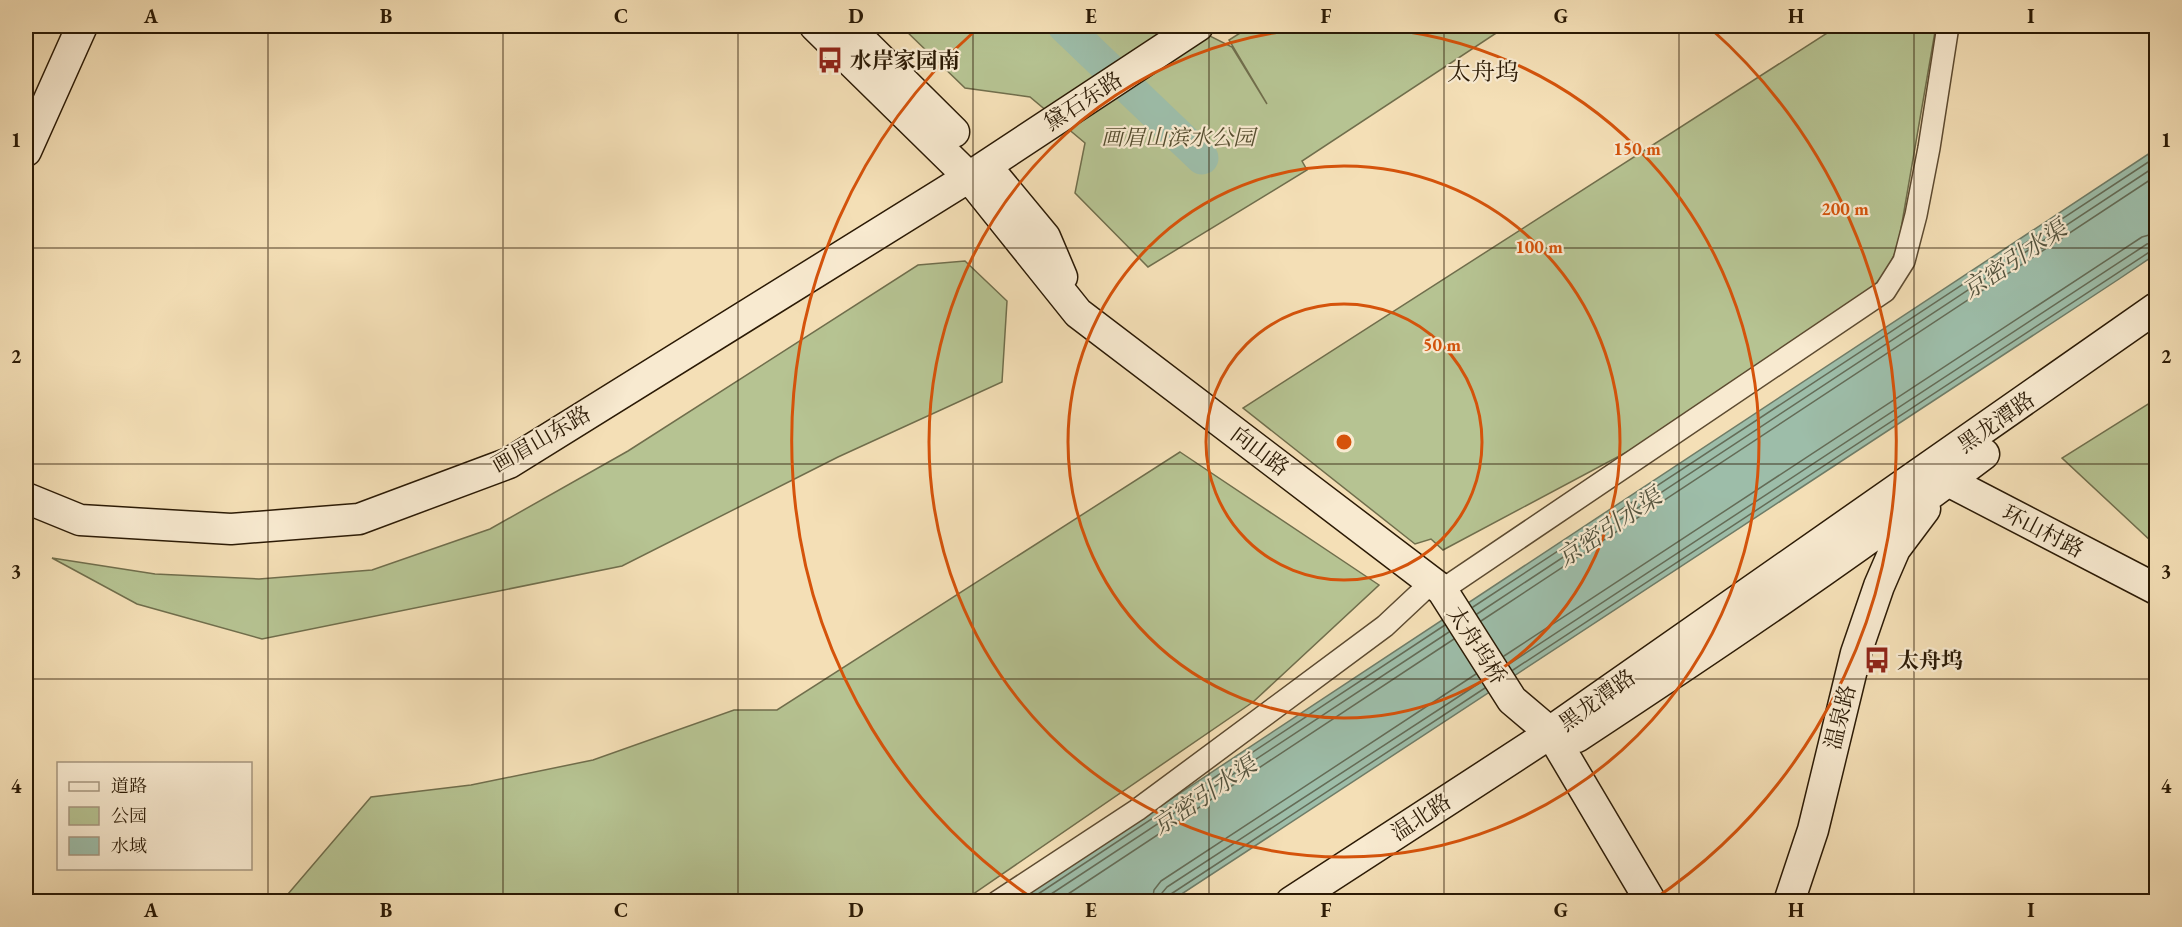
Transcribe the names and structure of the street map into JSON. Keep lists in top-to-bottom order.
{
  "streets": {
    "main road": [
      "黛石东路",
      "黑龙潭路",
      "画眉山东路",
      "向山路",
      "环山村路",
      "太舟坞桥",
      "温泉路",
      "温北路"
    ]
  },
  "crossings": [
    ["黛石东路", "画眉山东路"],
    ["黛石东路", "向山路"],
    ["黑龙潭路", "环山村路"],
    ["黑龙潭路", "太舟坞桥"],
    ["黑龙潭路", "温泉路"],
    ["黑龙潭路", "温北路"],
    ["画眉山东路", "向山路"],
    ["向山路", "太舟坞桥"],
    ["环山村路", "温泉路"],
    ["太舟坞桥", "温北路"]
  ],
  "districts": ["太舟坞"],
  "water": ["京密引水渠"],
  "parks": ["画眉山滨水公园"],
  "places": {
    "bus stop": ["水岸家园南", "太舟坞"]
  },
  "legend": ["道路", "公园", "水域"],
  "grid": {
    "columns": [
      "A",
      "B",
      "C",
      "D",
      "E",
      "F",
      "G",
      "H",
      "I"
    ],
    "rows": [
      "1",
      "2",
      "3",
      "4"
    ]
  },
  "rings": [
    "150 m",
    "200 m",
    "100 m",
    "50 m"
  ]
}
